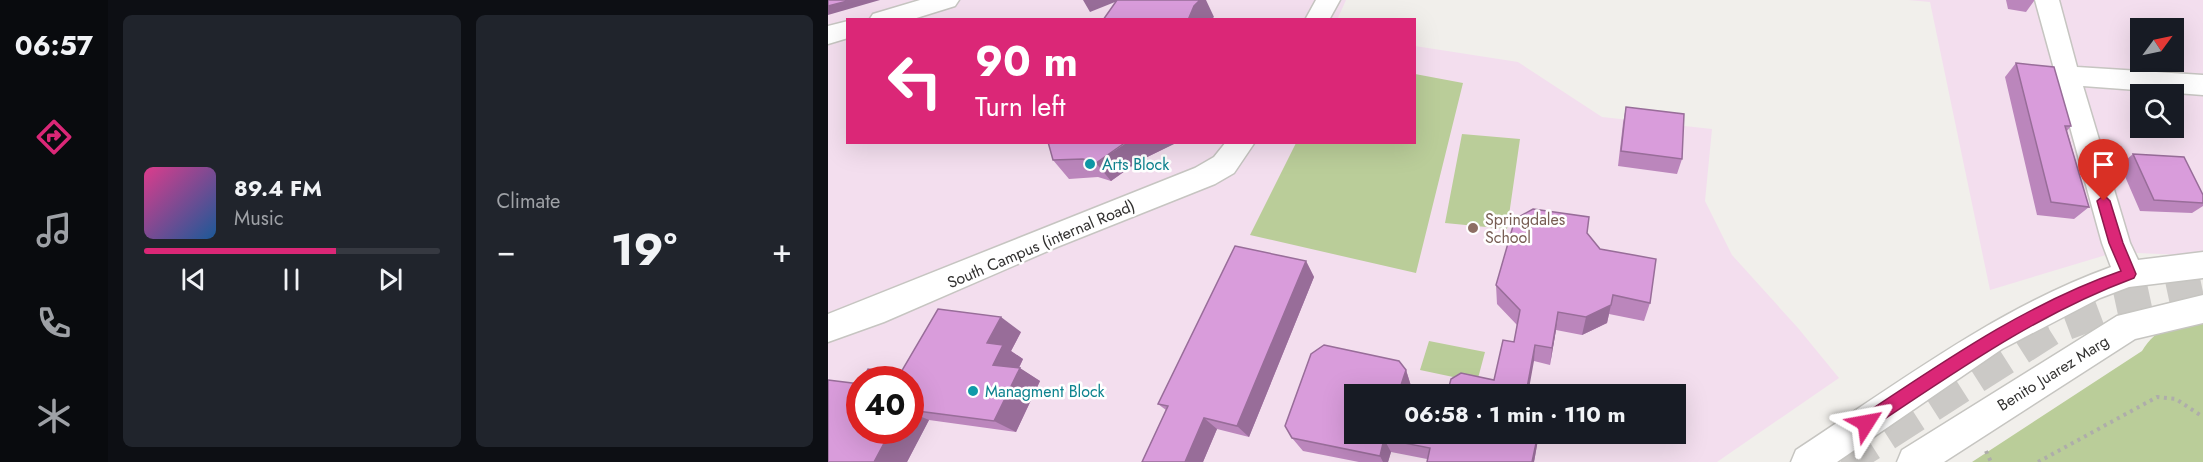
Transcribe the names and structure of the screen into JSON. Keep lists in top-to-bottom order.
{
  "streets": {
    "street": ["South Campus (internal Road)", "Benito Juarez Marg"]
  },
  "places": ["Arts Block", "Springdales School", "Managment Block"],
  "north": "top right",
  "page": {
    "tabs": "06:57",
    "tile": "Climate",
    "turn": ["90 m", "Turn left"],
    "song": ["89.4 FM", "Music"],
    "heat": ["−", "19°", "+"],
    "limit": "40",
    "trip": "06:58 · 1 min · 110 m"
  }
}
